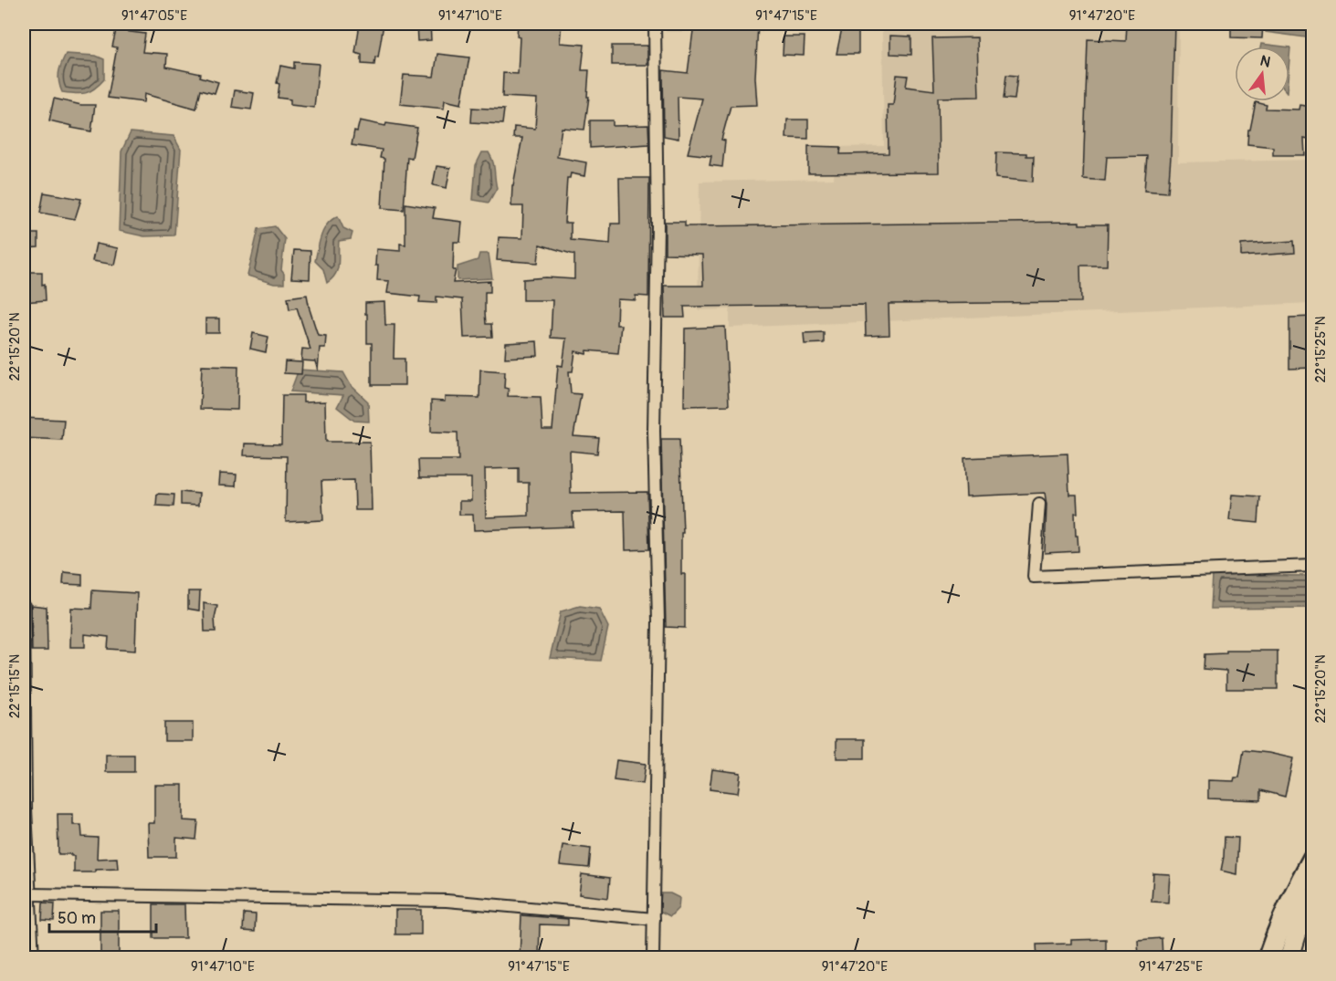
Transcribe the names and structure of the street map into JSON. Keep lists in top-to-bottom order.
{
  "scale_bar": "50 m",
  "north": "top",
  "coordinates": [
    "91°47'05\"E",
    "91°47'10\"E",
    "91°47'15\"E",
    "91°47'20\"E",
    "22°15'20\"N",
    "22°15'25\"N",
    "22°15'15\"N",
    "91°47'25\"E"
  ]
}
